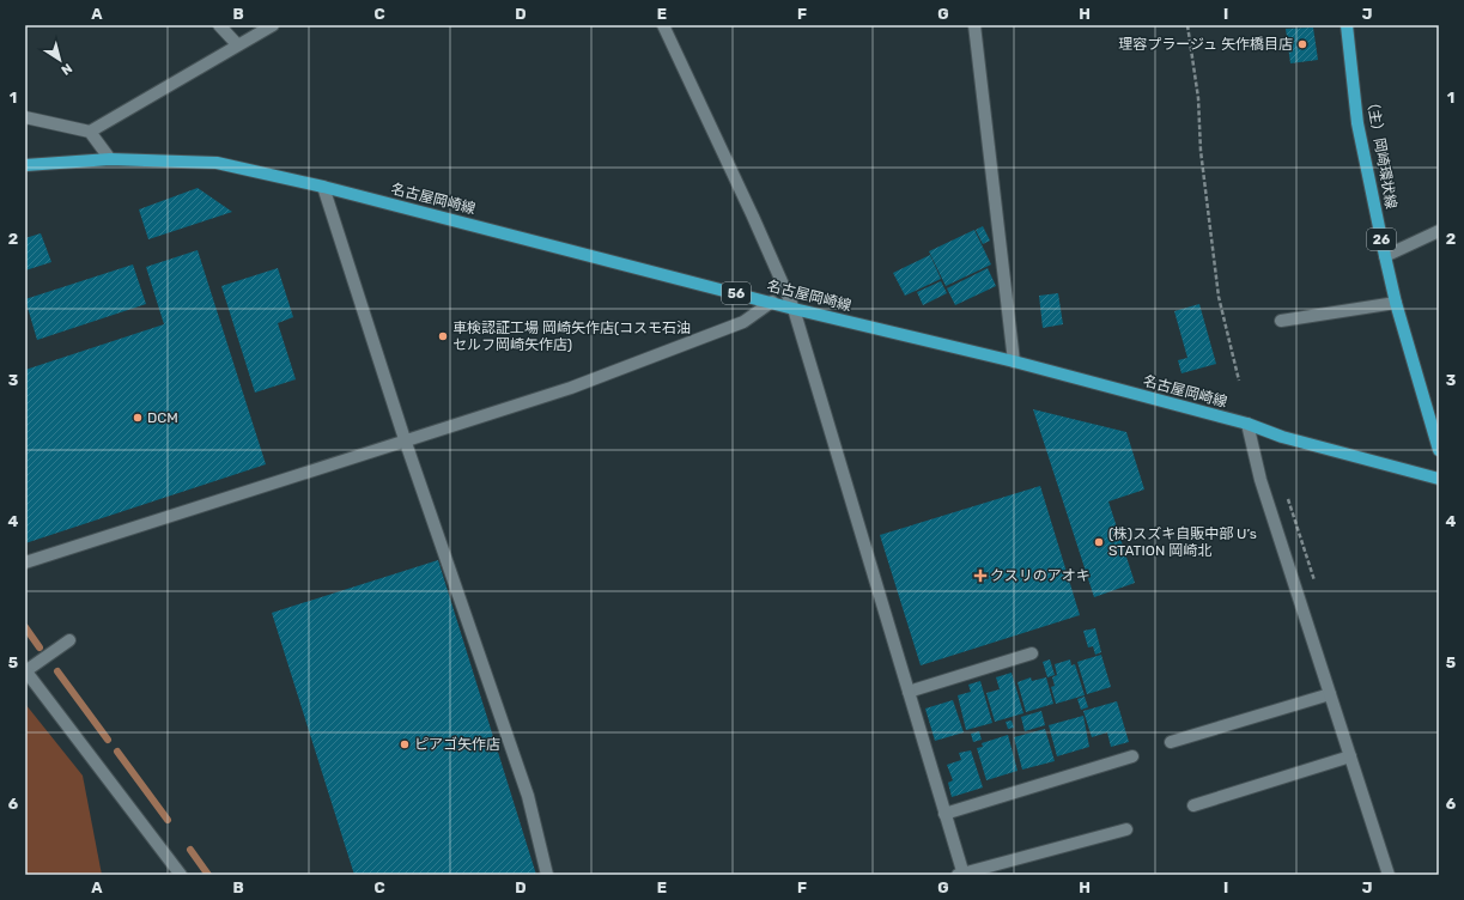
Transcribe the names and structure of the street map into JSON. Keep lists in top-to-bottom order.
{
  "streets": {
    "main road": [
      "（主）岡崎環状線",
      "名古屋岡崎線",
      "26",
      "56"
    ]
  },
  "places": {
    "other": [
      "理容プラージュ 矢作橋目店",
      "車検認証工場 岡崎矢作店(コスモ石油 セルフ岡崎矢作店)",
      "DCM",
      "(株)スズキ自販中部 U’s STATION 岡崎北",
      "ピアゴ矢作店"
    ],
    "health": ["クスリのアオキ"]
  },
  "north": "bottom right",
  "grid": {
    "columns": [
      "A",
      "B",
      "C",
      "D",
      "E",
      "F",
      "G",
      "H",
      "I",
      "J"
    ],
    "rows": [
      "1",
      "2",
      "3",
      "4",
      "5",
      "6"
    ]
  }
}
